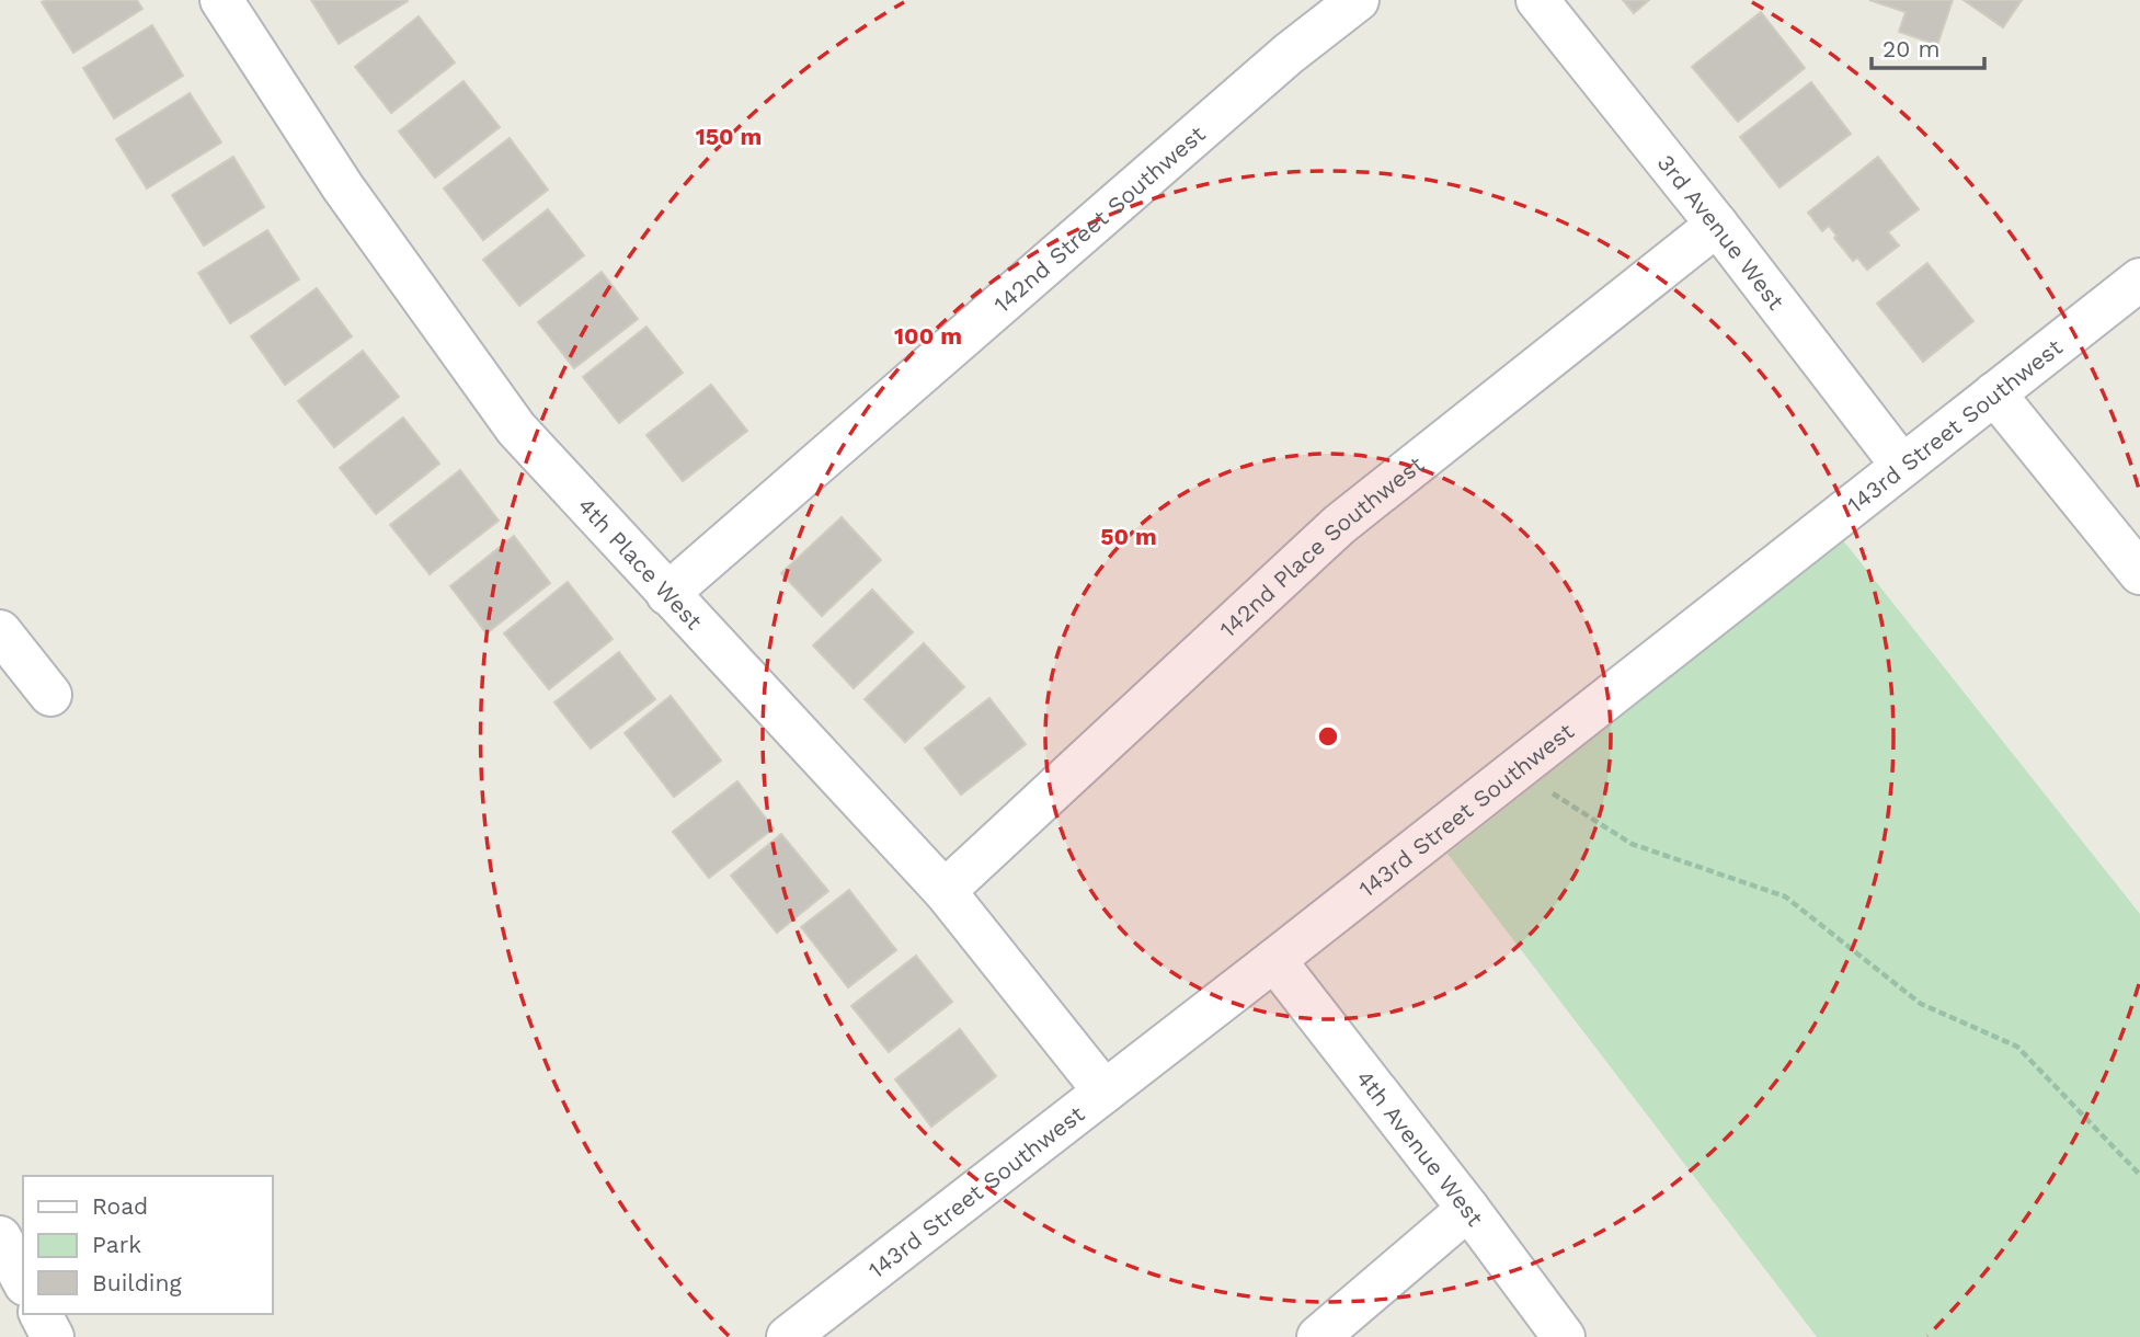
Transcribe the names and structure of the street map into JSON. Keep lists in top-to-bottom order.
{
  "streets": {
    "street": [
      "142nd Street Southwest",
      "3rd Avenue West",
      "143rd Street Southwest",
      "142nd Place Southwest",
      "4th Place West",
      "4th Avenue West"
    ]
  },
  "crossings": [
    ["142nd Street Southwest", "4th Place West"],
    ["3rd Avenue West", "143rd Street Southwest"],
    ["3rd Avenue West", "142nd Place Southwest"],
    ["143rd Street Southwest", "4th Place West"],
    ["143rd Street Southwest", "4th Avenue West"],
    ["142nd Place Southwest", "4th Place West"]
  ],
  "legend": ["Road", "Park", "Building"],
  "scale_bar": "20 m",
  "rings": ["150 m", "100 m", "50 m"]
}
